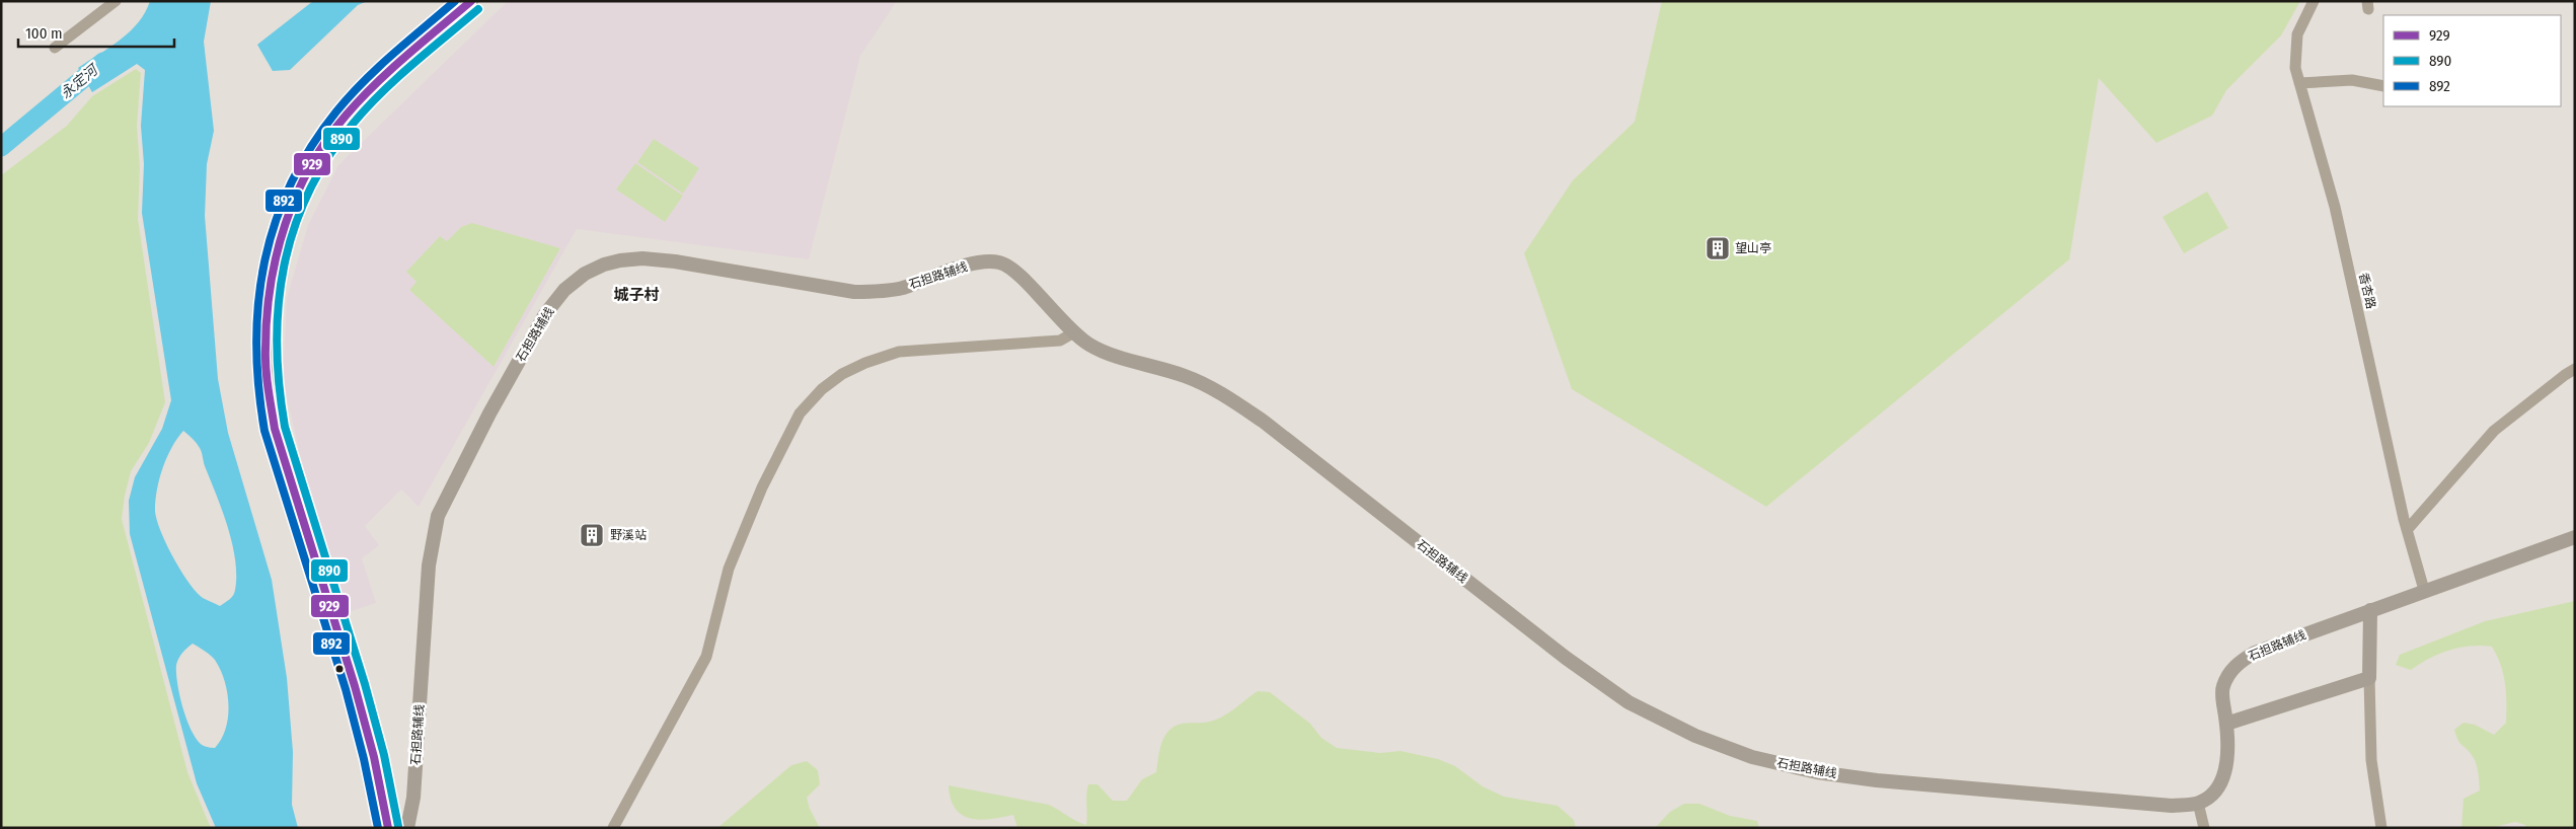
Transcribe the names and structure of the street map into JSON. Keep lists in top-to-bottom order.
{
  "streets": {
    "main road": ["石担路辅线"],
    "street": ["香杏路"]
  },
  "crossings": [
    ["石担路辅线", "香杏路"]
  ],
  "districts": ["城子村"],
  "water": ["永定河"],
  "places": {
    "building": ["望山亭", "野溪站"]
  },
  "lines": ["transit line 929", "transit line 892", "transit line 890"],
  "legend": ["929", "890", "892"],
  "scale_bar": "100 m"
}
